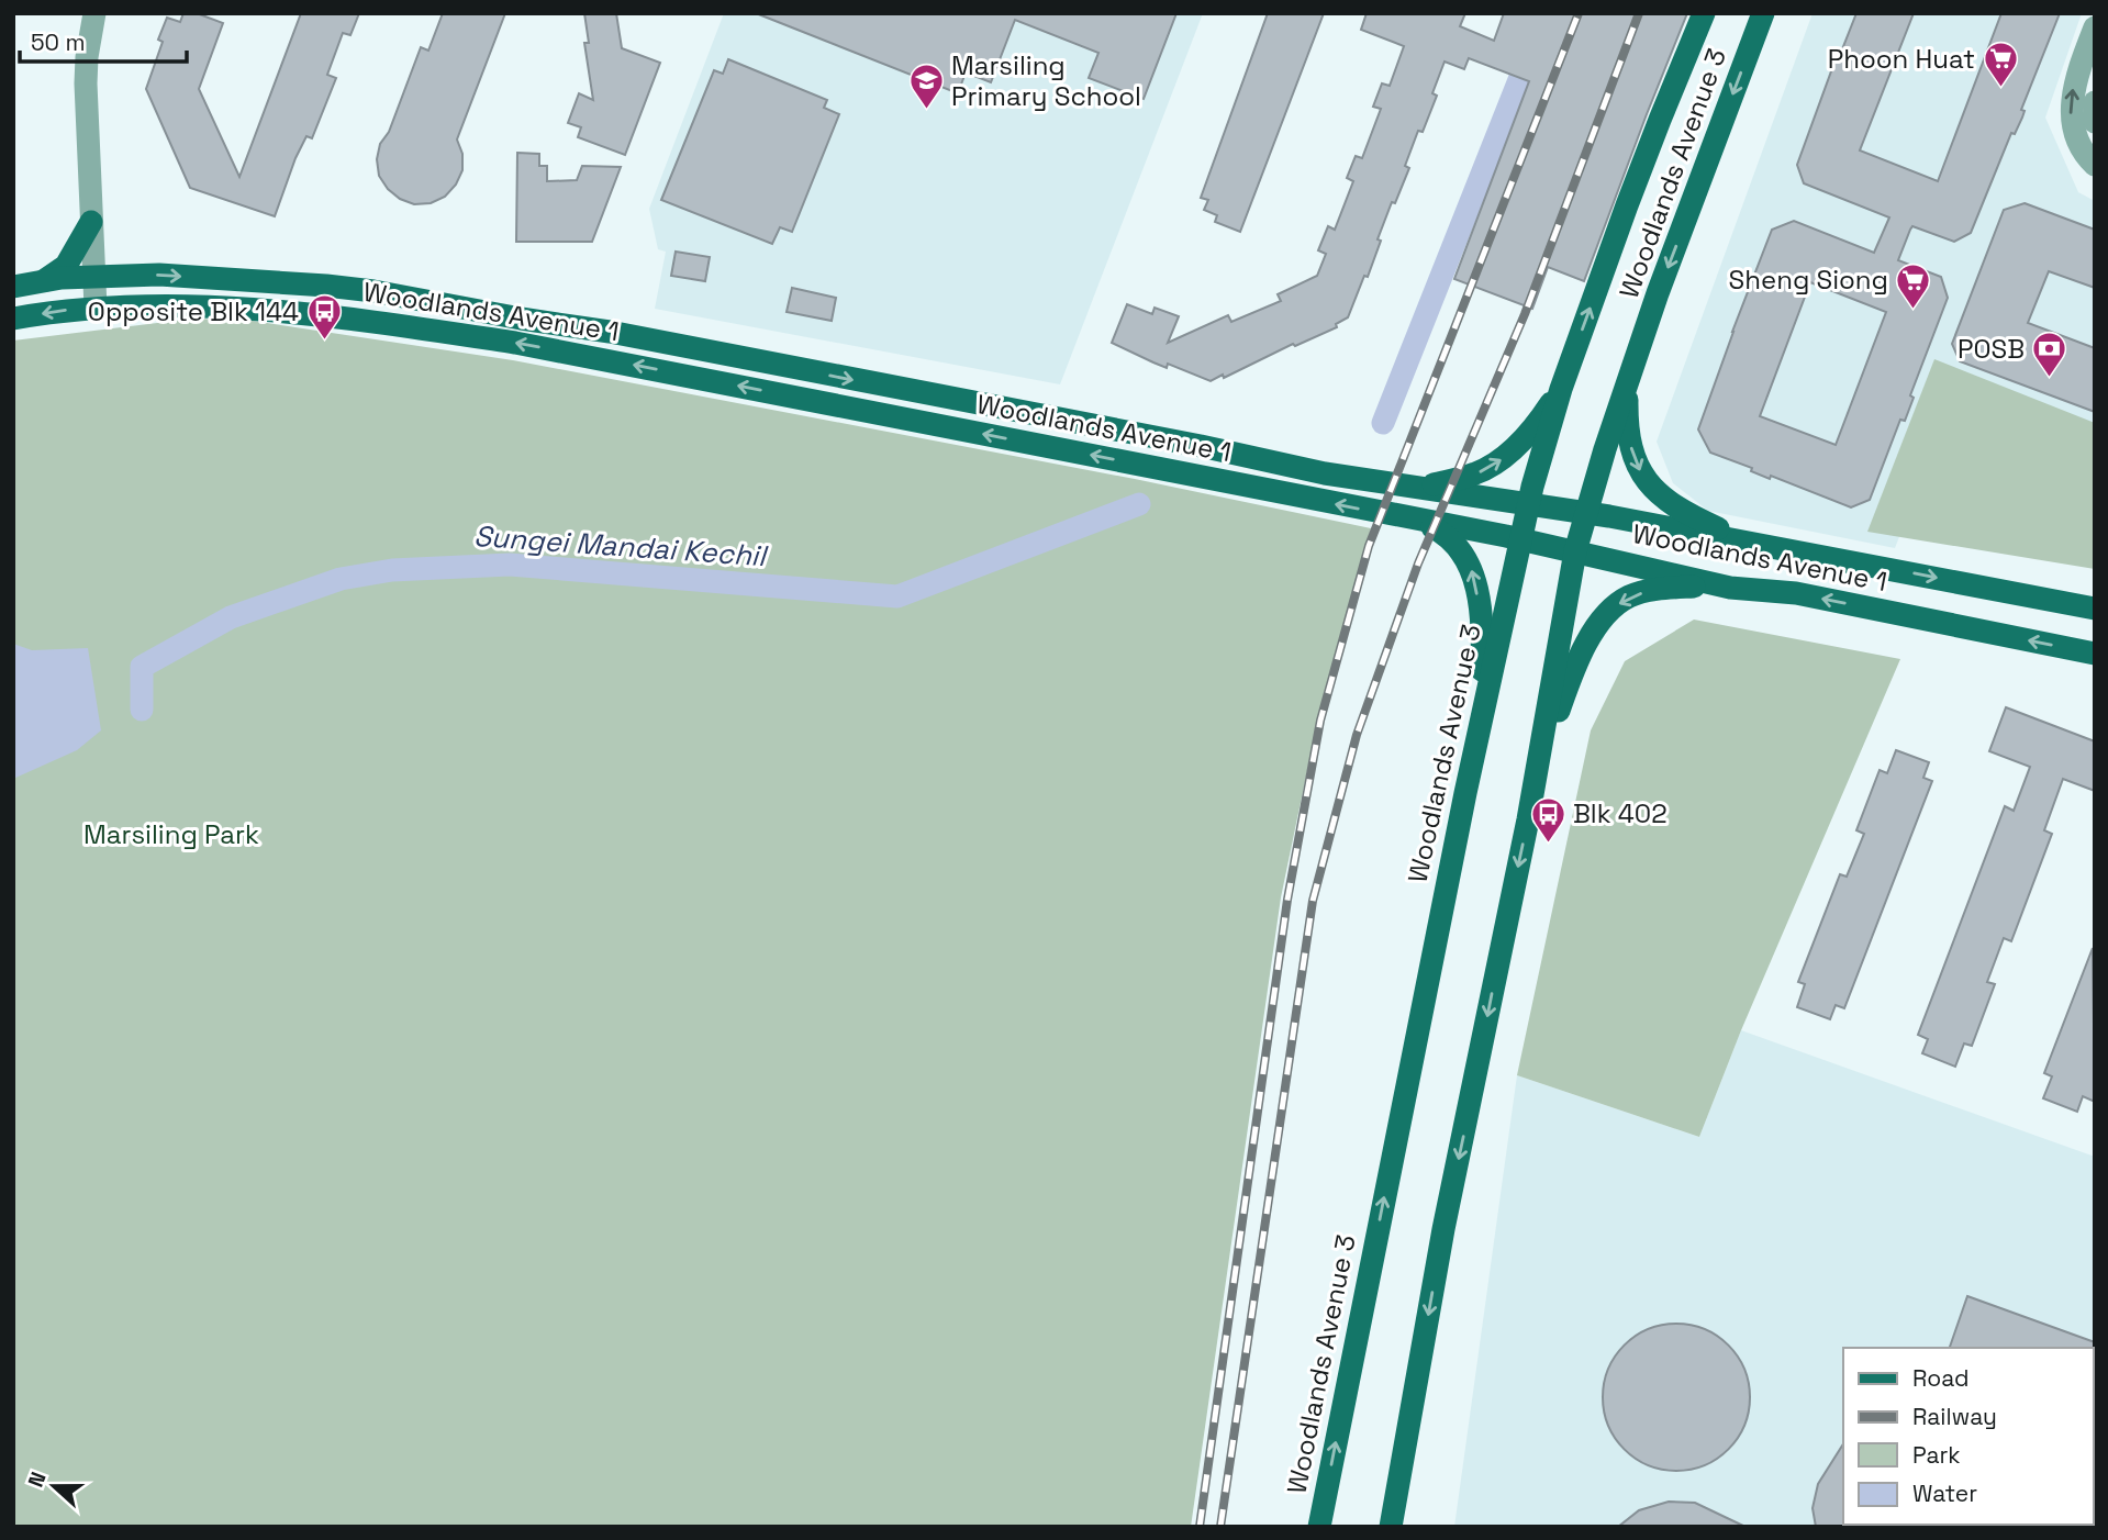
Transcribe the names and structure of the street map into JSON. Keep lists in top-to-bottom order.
{
  "streets": {
    "main road": ["Woodlands Avenue 3", "Woodlands Avenue 1"]
  },
  "crossings": [
    ["Woodlands Avenue 3", "Woodlands Avenue 1"]
  ],
  "water": ["Sungei Mandai Kechil"],
  "parks": ["Marsiling Park"],
  "places": {
    "supermarket": ["Phoon Huat", "Sheng Siong"],
    "school or university": ["Marsiling Primary School"],
    "bus stop": ["Opposite Blk 144", "Blk 402"],
    "bank": ["POSB"]
  },
  "legend": [
    "Road",
    "Railway",
    "Park",
    "Water"
  ],
  "scale_bar": "50 m",
  "north": "left"
}
